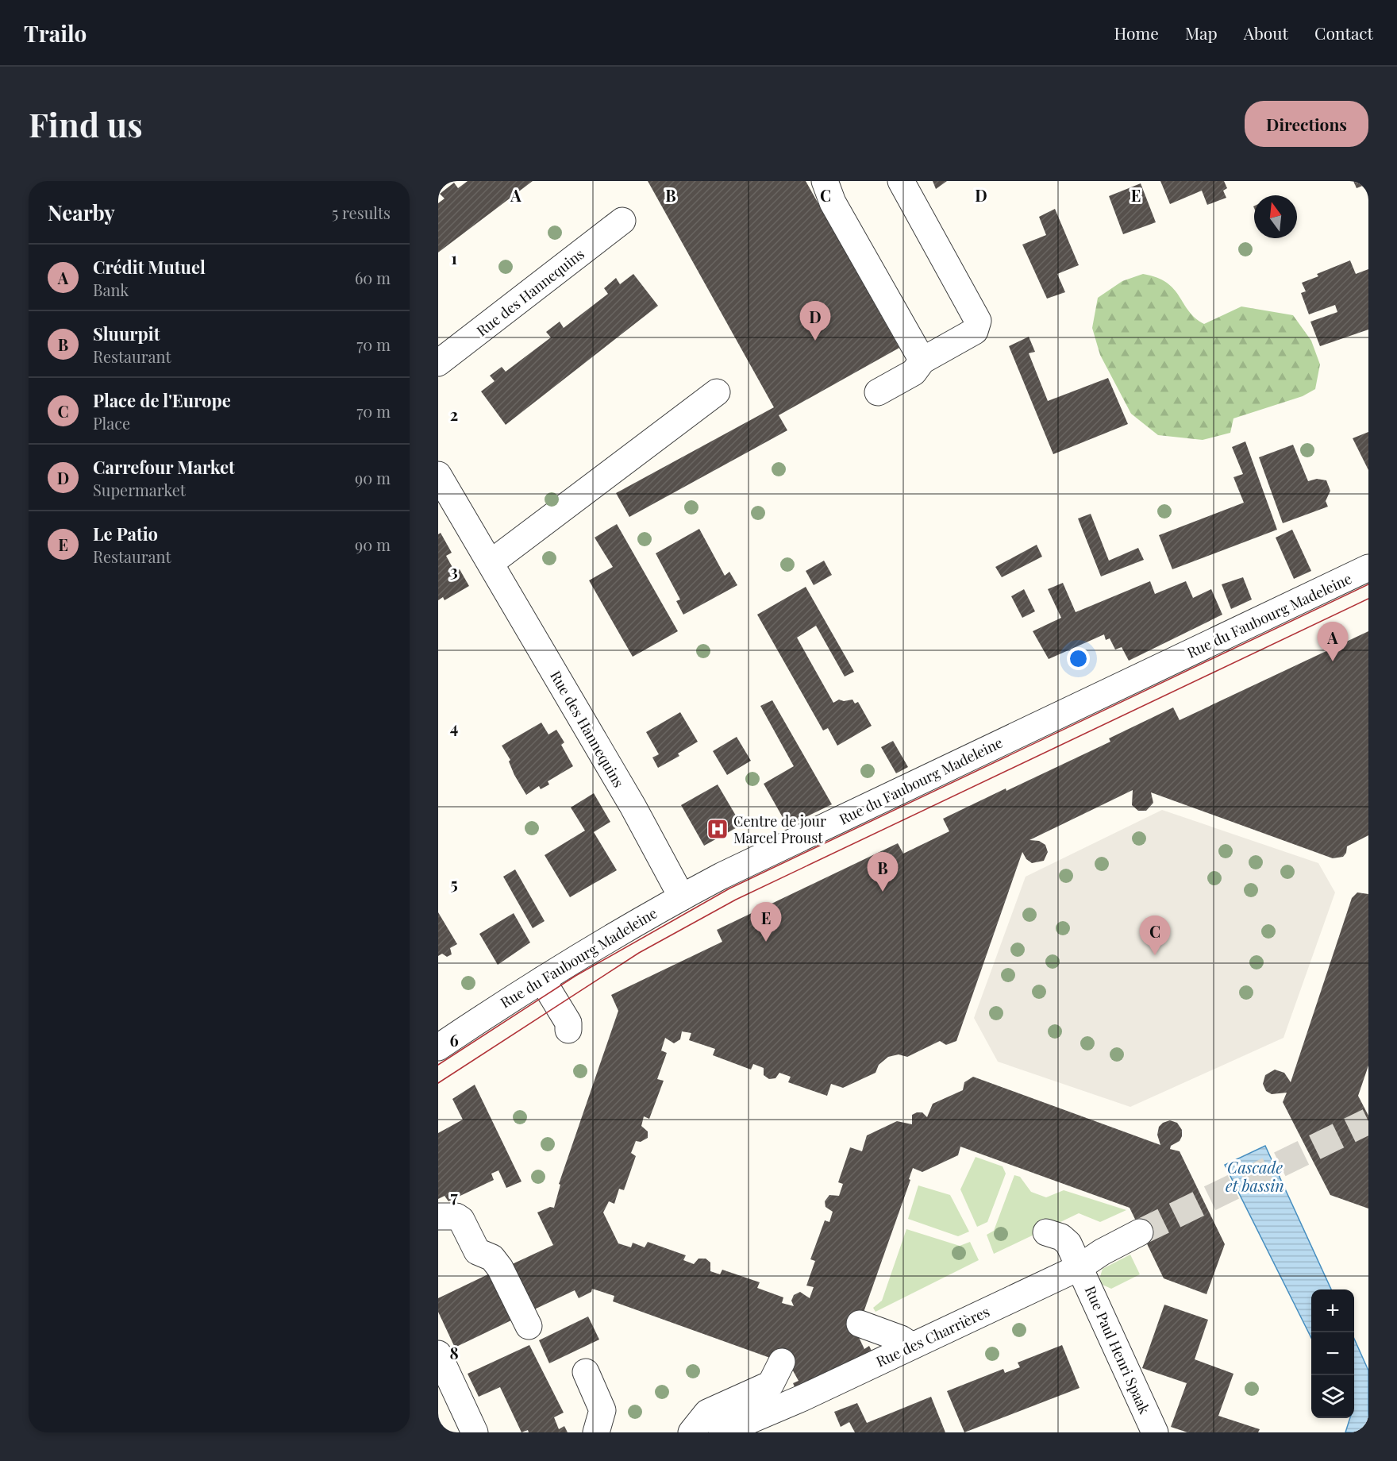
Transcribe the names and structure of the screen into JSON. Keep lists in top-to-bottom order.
{
  "streets": {
    "street": [
      "Rue des Hannequins",
      "Rue du Faubourg Madeleine",
      "Rue des Charrières",
      "Rue Paul Henri Spaak"
    ]
  },
  "crossings": [
    ["Rue des Hannequins", "Rue du Faubourg Madeleine"],
    ["Rue des Charrières", "Rue Paul Henri Spaak"]
  ],
  "water": ["Cascade et bassin"],
  "places": {
    "hospital": ["Centre de jour Marcel Proust"]
  },
  "north": "top",
  "page": {
    "header": "Trailo",
    "nav": [
      "Home",
      "Map",
      "About",
      "Contact"
    ],
    "buttons": "Directions",
    "title": "Find us",
    "heading": ["Nearby", "5 results"],
    "list": [
      {
        "mark": "A",
        "name": "Crédit Mutuel",
        "note": "Bank",
        "value": "60 m"
      },
      {
        "mark": "B",
        "name": "Sluurpit",
        "note": "Restaurant",
        "value": "70 m"
      },
      {
        "mark": "C",
        "name": "Place de l'Europe",
        "note": "Place",
        "value": "70 m"
      },
      {
        "mark": "D",
        "name": "Carrefour Market",
        "note": "Supermarket",
        "value": "90 m"
      },
      {
        "mark": "E",
        "name": "Le Patio",
        "note": "Restaurant",
        "value": "90 m"
      }
    ],
    "pins": [
      "D",
      "A",
      "B",
      "E",
      "C"
    ],
    "map_buttons": ["+", "−"]
  },
  "grid": {
    "columns": [
      "A",
      "B",
      "C",
      "D",
      "E"
    ],
    "rows": [
      "1",
      "2",
      "3",
      "4",
      "5",
      "6",
      "7",
      "8"
    ]
  }
}
